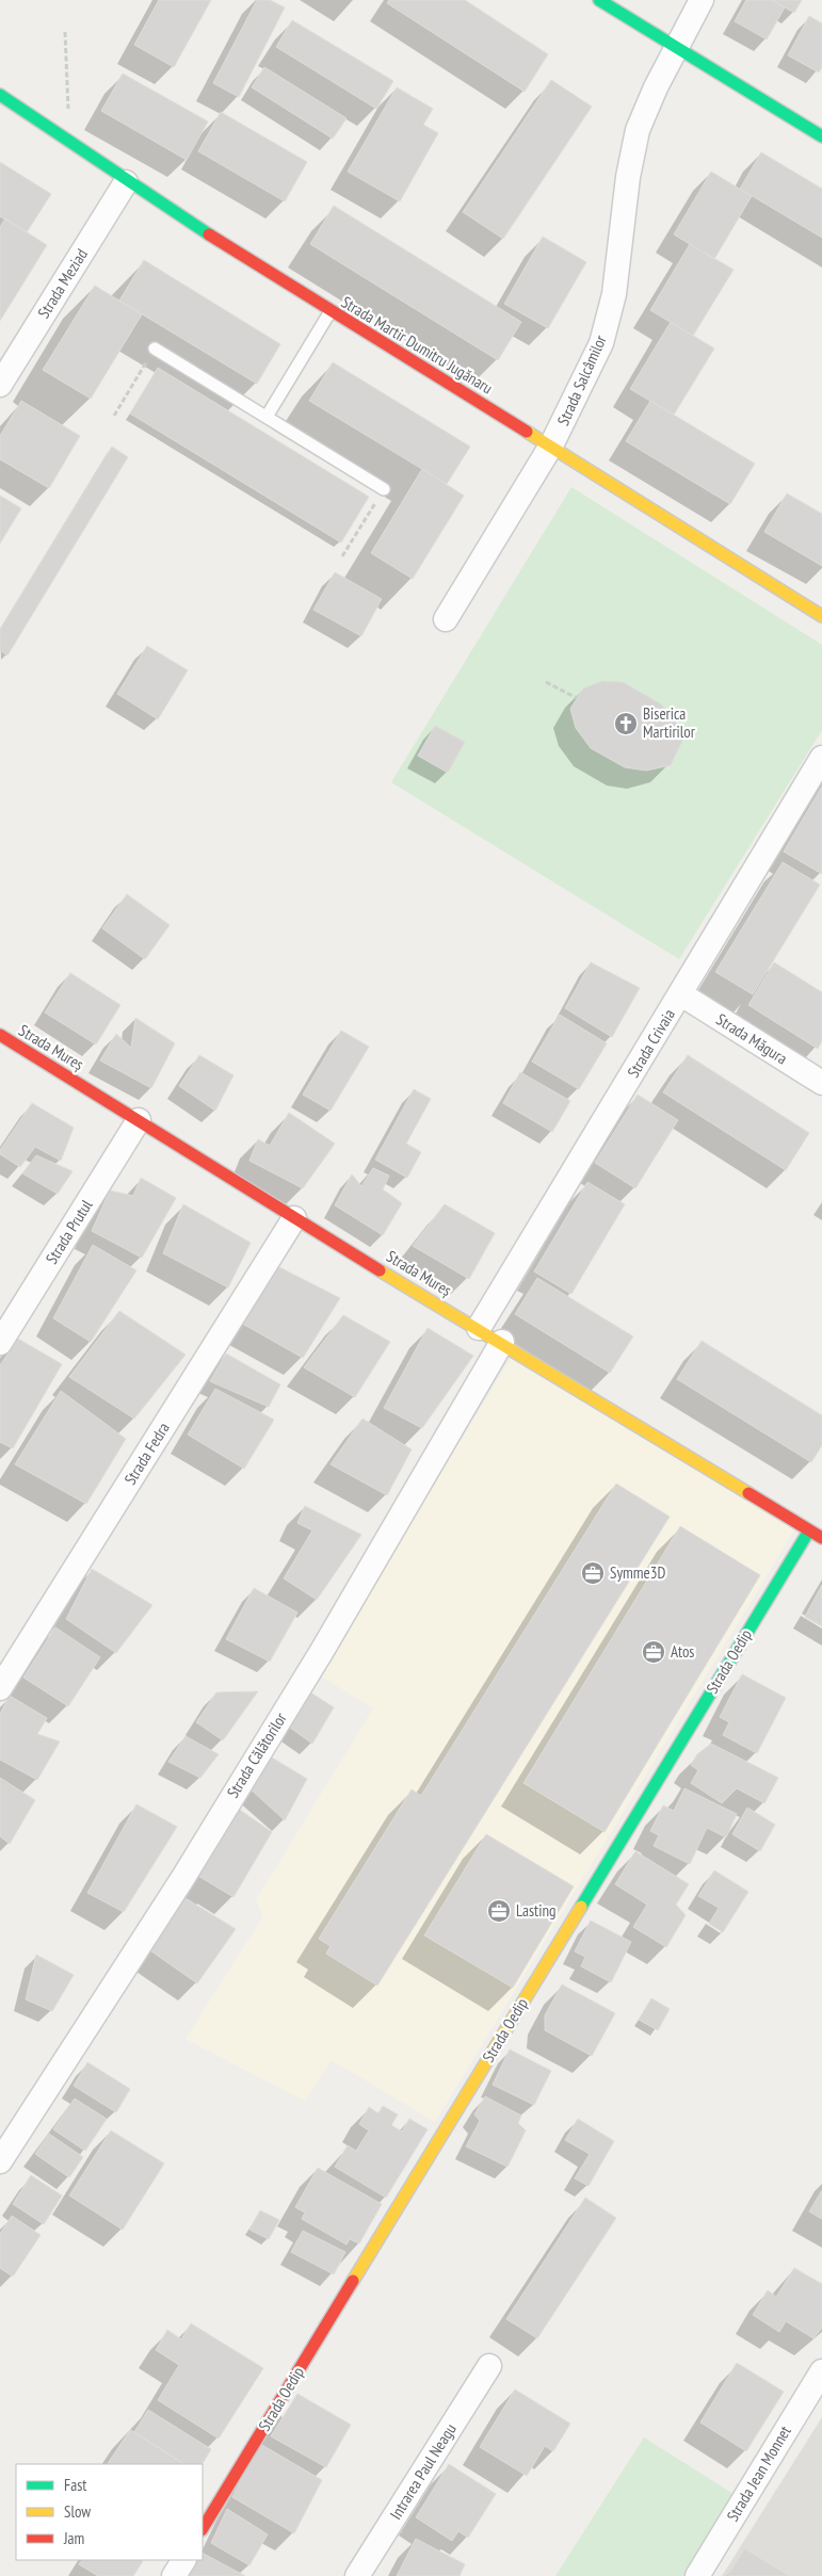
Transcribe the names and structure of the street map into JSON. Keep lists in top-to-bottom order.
{
  "streets": {
    "street": [
      "Strada Meziad",
      "Strada Martir Dumitru Jugănaru",
      "Strada Salcâmilor",
      "Strada Măgura",
      "Strada Crivaia",
      "Strada Mureș",
      "Strada Prutul",
      "Strada Fedra",
      "Strada Oedip",
      "Strada Călătorilor",
      "Intrarea Paul Neagu",
      "Strada Jean Monnet"
    ]
  },
  "crossings": [
    ["Strada Meziad", "Strada Martir Dumitru Jugănaru"],
    ["Strada Martir Dumitru Jugănaru", "Strada Salcâmilor"],
    ["Strada Măgura", "Strada Crivaia"],
    ["Strada Crivaia", "Strada Mureș"],
    ["Strada Mureș", "Strada Prutul"],
    ["Strada Mureș", "Strada Fedra"],
    ["Strada Mureș", "Strada Oedip"],
    ["Strada Mureș", "Strada Călătorilor"]
  ],
  "places": {
    "church": ["Biserica Martirilor"],
    "office": ["Symme3D", "Atos", "Lasting"]
  },
  "legend": ["Fast", "Slow", "Jam"]
}
